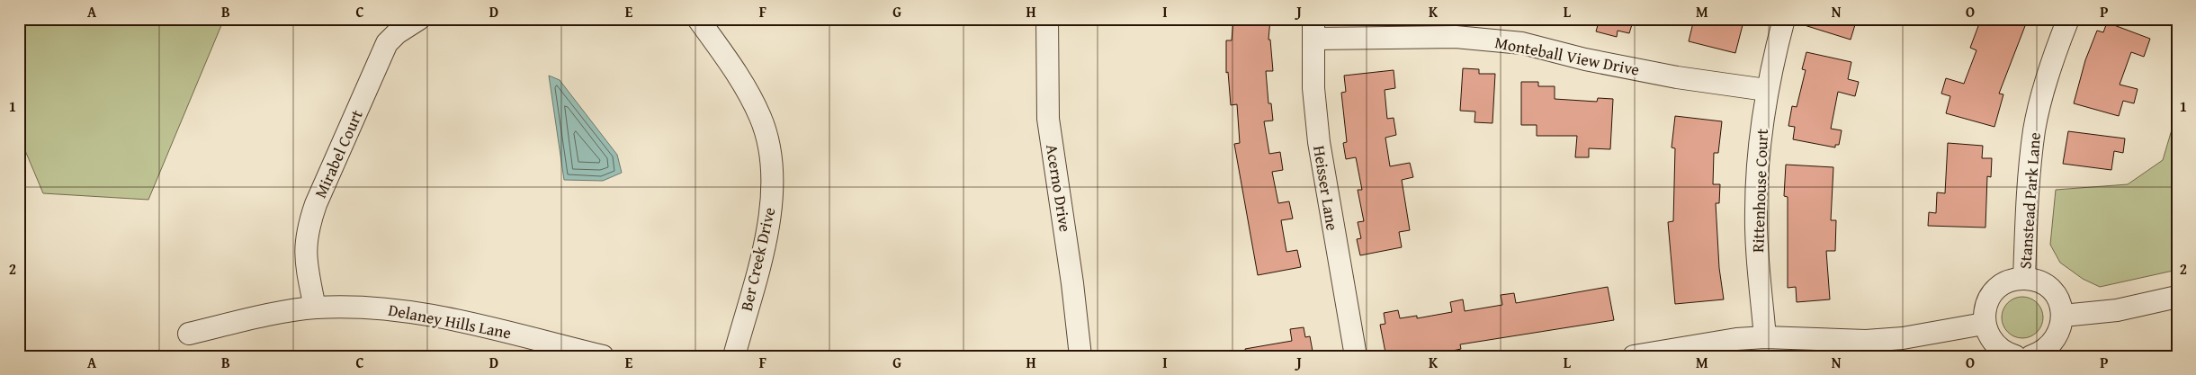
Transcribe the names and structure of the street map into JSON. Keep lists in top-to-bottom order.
{
  "streets": {
    "street": [
      "Monteball View Drive",
      "Mirabel Court",
      "Acerno Drive",
      "Heisser Lane",
      "Rittenhouse Court",
      "Stanstead Park Lane",
      "Ber Creek Drive",
      "Delaney Hills Lane"
    ]
  },
  "crossings": [
    ["Monteball View Drive", "Heisser Lane"],
    ["Monteball View Drive", "Rittenhouse Court"],
    ["Mirabel Court", "Delaney Hills Lane"]
  ],
  "grid": {
    "columns": [
      "A",
      "B",
      "C",
      "D",
      "E",
      "F",
      "G",
      "H",
      "I",
      "J",
      "K",
      "L",
      "M",
      "N",
      "O",
      "P"
    ],
    "rows": ["1", "2"]
  }
}
